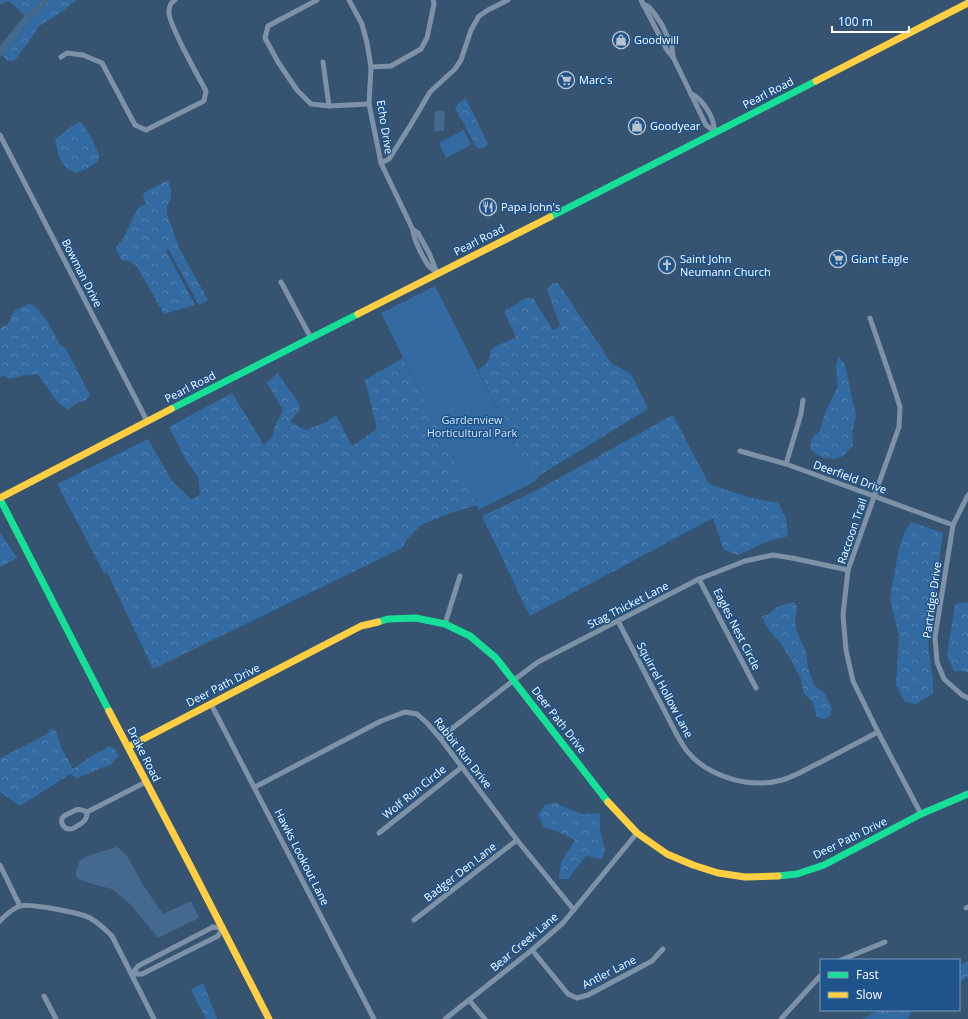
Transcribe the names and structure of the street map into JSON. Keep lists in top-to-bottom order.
{
  "streets": {
    "street": [
      "Pearl Road",
      "Echo Drive",
      "Bowman Drive",
      "Deerfield Drive",
      "Raccoon Trail",
      "Partridge Drive",
      "Stag Thicket Lane",
      "Eagles Nest Circle",
      "Deer Path Drive",
      "Squirrel Hollow Lane",
      "Rabbit Run Drive",
      "Drake Road",
      "Wolf Run Circle",
      "Hawks Lookout Lane",
      "Badger Den Lane",
      "Bear Creek Lane",
      "Antler Lane"
    ]
  },
  "crossings": [
    ["Pearl Road", "Echo Drive"],
    ["Pearl Road", "Bowman Drive"],
    ["Pearl Road", "Drake Road"],
    ["Deerfield Drive", "Raccoon Trail"],
    ["Deerfield Drive", "Partridge Drive"],
    ["Raccoon Trail", "Stag Thicket Lane"],
    ["Raccoon Trail", "Deer Path Drive"],
    ["Raccoon Trail", "Squirrel Hollow Lane"],
    ["Stag Thicket Lane", "Eagles Nest Circle"],
    ["Stag Thicket Lane", "Deer Path Drive"],
    ["Stag Thicket Lane", "Squirrel Hollow Lane"],
    ["Stag Thicket Lane", "Rabbit Run Drive"],
    ["Deer Path Drive", "Drake Road"],
    ["Deer Path Drive", "Hawks Lookout Lane"],
    ["Deer Path Drive", "Bear Creek Lane"],
    ["Rabbit Run Drive", "Wolf Run Circle"],
    ["Rabbit Run Drive", "Hawks Lookout Lane"],
    ["Rabbit Run Drive", "Badger Den Lane"],
    ["Rabbit Run Drive", "Bear Creek Lane"],
    ["Bear Creek Lane", "Antler Lane"]
  ],
  "parks": ["Gardenview Horticultural Park"],
  "places": {
    "shop": ["Goodwill", "Goodyear"],
    "supermarket": ["Marc's", "Giant Eagle"],
    "restaurant": ["Papa John's"],
    "church": ["Saint John Neumann Church"]
  },
  "legend": ["Fast", "Slow"],
  "scale_bar": "100 m"
}
